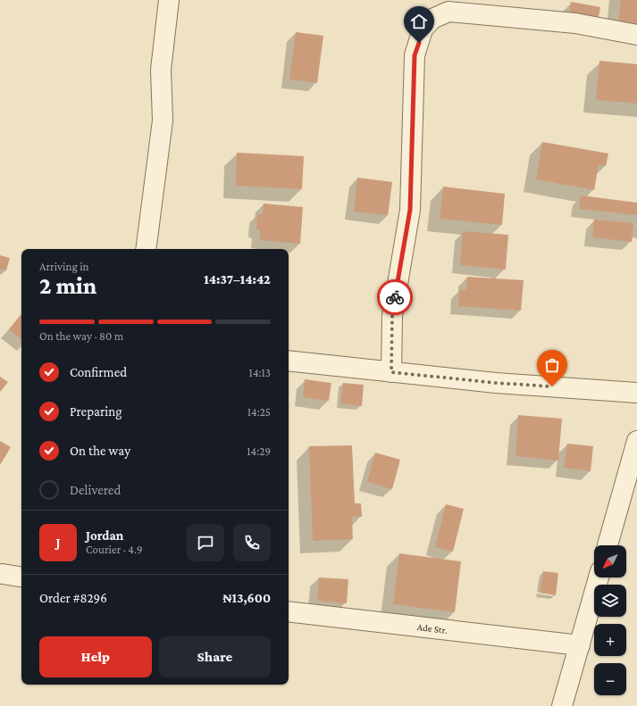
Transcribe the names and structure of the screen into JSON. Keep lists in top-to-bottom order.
{
  "streets": {
    "street": ["Ade Str."]
  },
  "north": "bottom left",
  "page": {
    "heading": ["2 min", "Arriving in", "14:37–14:42"],
    "panel": [
      "Jordan",
      "Courier · 4.9",
      "Order #8296",
      "₦13,600"
    ],
    "bar": "On the way · 80 m",
    "list": [
      ["Confirmed", "14:13"],
      ["Preparing", "14:25"],
      ["On the way", "14:29"],
      "Delivered"
    ],
    "round": "J",
    "map_buttons": ["+", "−"],
    "buttons": ["Help", "Share"]
  }
}
